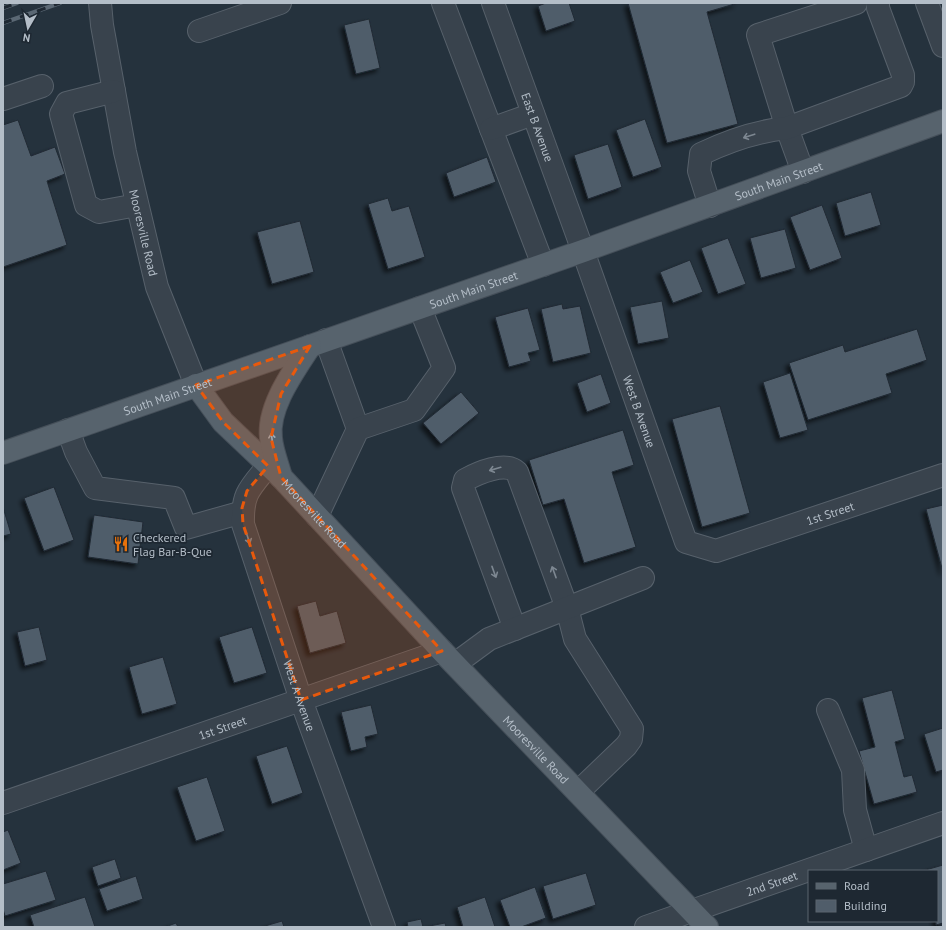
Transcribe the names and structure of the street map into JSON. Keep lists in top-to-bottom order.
{
  "streets": {
    "main road": ["South Main Street", "Mooresville Road"],
    "street": [
      "East B Avenue",
      "West B Avenue",
      "1st Street",
      "West A Avenue",
      "2nd Street"
    ]
  },
  "crossings": [
    ["East B Avenue", "South Main Street"],
    ["East B Avenue", "West B Avenue"],
    ["South Main Street", "Mooresville Road"],
    ["South Main Street", "West B Avenue"],
    ["Mooresville Road", "1st Street"],
    ["Mooresville Road", "West A Avenue"],
    ["Mooresville Road", "2nd Street"],
    ["West B Avenue", "1st Street"],
    ["1st Street", "West A Avenue"]
  ],
  "one_way": ["West A Avenue"],
  "places": {
    "restaurant": ["Checkered Flag Bar-B-Que"]
  },
  "legend": ["Road", "Building"],
  "north": "bottom"
}
